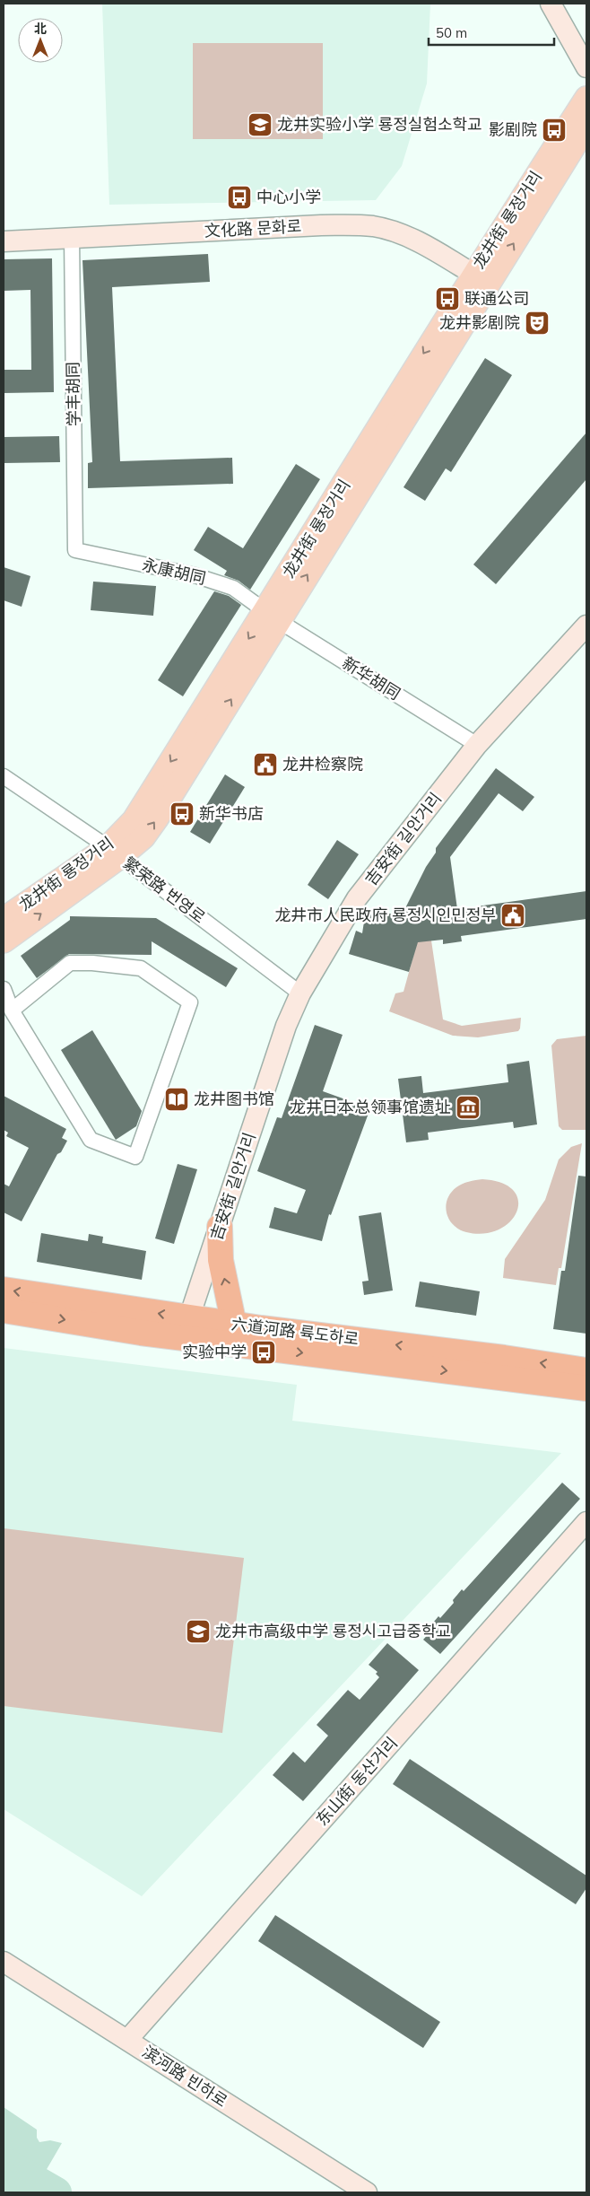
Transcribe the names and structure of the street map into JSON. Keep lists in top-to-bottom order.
{
  "streets": {
    "highway": ["六道河路 륙도하로"],
    "main road": ["龙井街 룡정거리"],
    "street": [
      "文化路 문화로",
      "学丰胡同",
      "永康胡同",
      "新华胡同",
      "吉安街 길안거리",
      "繁荣路 번영로",
      "东山街 동산거리",
      "滨河路 빈하로"
    ]
  },
  "crossings": [
    ["龙井街 룡정거리", "文化路 문화로"],
    ["龙井街 룡정거리", "永康胡同"],
    ["龙井街 룡정거리", "新华胡同"],
    ["龙井街 룡정거리", "繁荣路 번영로"],
    ["文化路 문화로", "学丰胡同"],
    ["学丰胡同", "永康胡同"],
    ["永康胡同", "新华胡同"],
    ["新华胡同", "吉安街 길안거리"],
    ["吉安街 길안거리", "繁荣路 번영로"],
    ["吉安街 길안거리", "六道河路 륙도하로"],
    ["东山街 동산거리", "滨河路 빈하로"]
  ],
  "places": {
    "school or university": ["龙井实验小学 룡정실험소학교", "龙井市高级中学 룡정시고급중학교"],
    "bus stop": [
      "影剧院",
      "中心小学",
      "联通公司",
      "新华书店",
      "实验中学"
    ],
    "theatre": ["龙井影剧院"],
    "public building": ["龙井检察院", "龙井市人民政府 룡정시인민정부"],
    "library": ["龙井图书馆"],
    "museum": ["龙井日本总领事馆遗址"]
  },
  "scale_bar": "50 m",
  "north": "top"
}
